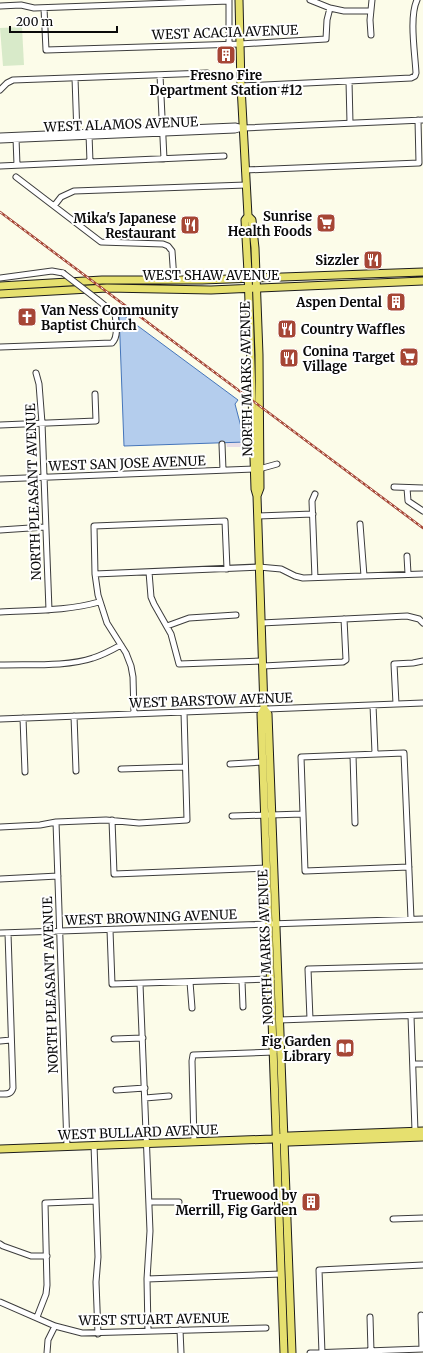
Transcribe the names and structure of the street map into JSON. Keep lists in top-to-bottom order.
{
  "streets": {
    "main road": ["WEST SHAW AVENUE", "NORTH MARKS AVENUE", "WEST BULLARD AVENUE"],
    "street": [
      "WEST ACACIA AVENUE",
      "WEST ALAMOS AVENUE",
      "WEST SAN JOSE AVENUE",
      "NORTH PLEASANT AVENUE",
      "WEST BARSTOW AVENUE",
      "WEST BROWNING AVENUE",
      "WEST STUART AVENUE"
    ]
  },
  "crossings": [
    ["WEST ACACIA AVENUE", "NORTH MARKS AVENUE"],
    ["WEST ALAMOS AVENUE", "NORTH MARKS AVENUE"],
    ["WEST SHAW AVENUE", "NORTH MARKS AVENUE"],
    ["NORTH MARKS AVENUE", "WEST SAN JOSE AVENUE"],
    ["NORTH MARKS AVENUE", "WEST BARSTOW AVENUE"],
    ["NORTH MARKS AVENUE", "WEST BROWNING AVENUE"],
    ["NORTH MARKS AVENUE", "WEST BULLARD AVENUE"],
    ["WEST SAN JOSE AVENUE", "NORTH PLEASANT AVENUE"],
    ["NORTH PLEASANT AVENUE", "WEST BROWNING AVENUE"],
    ["NORTH PLEASANT AVENUE", "WEST BULLARD AVENUE"]
  ],
  "places": {
    "building": ["Fresno Fire Department Station #12", "Aspen Dental", "Truewood by Merrill, Fig Garden"],
    "supermarket": ["Sunrise Health Foods", "Target"],
    "restaurant": [
      "Mika's Japanese Restaurant",
      "Sizzler",
      "Country Waffles",
      "Conina Village"
    ],
    "church": ["Van Ness Community Baptist Church"],
    "library": ["Fig Garden Library"]
  },
  "scale_bar": "200 m"
}
